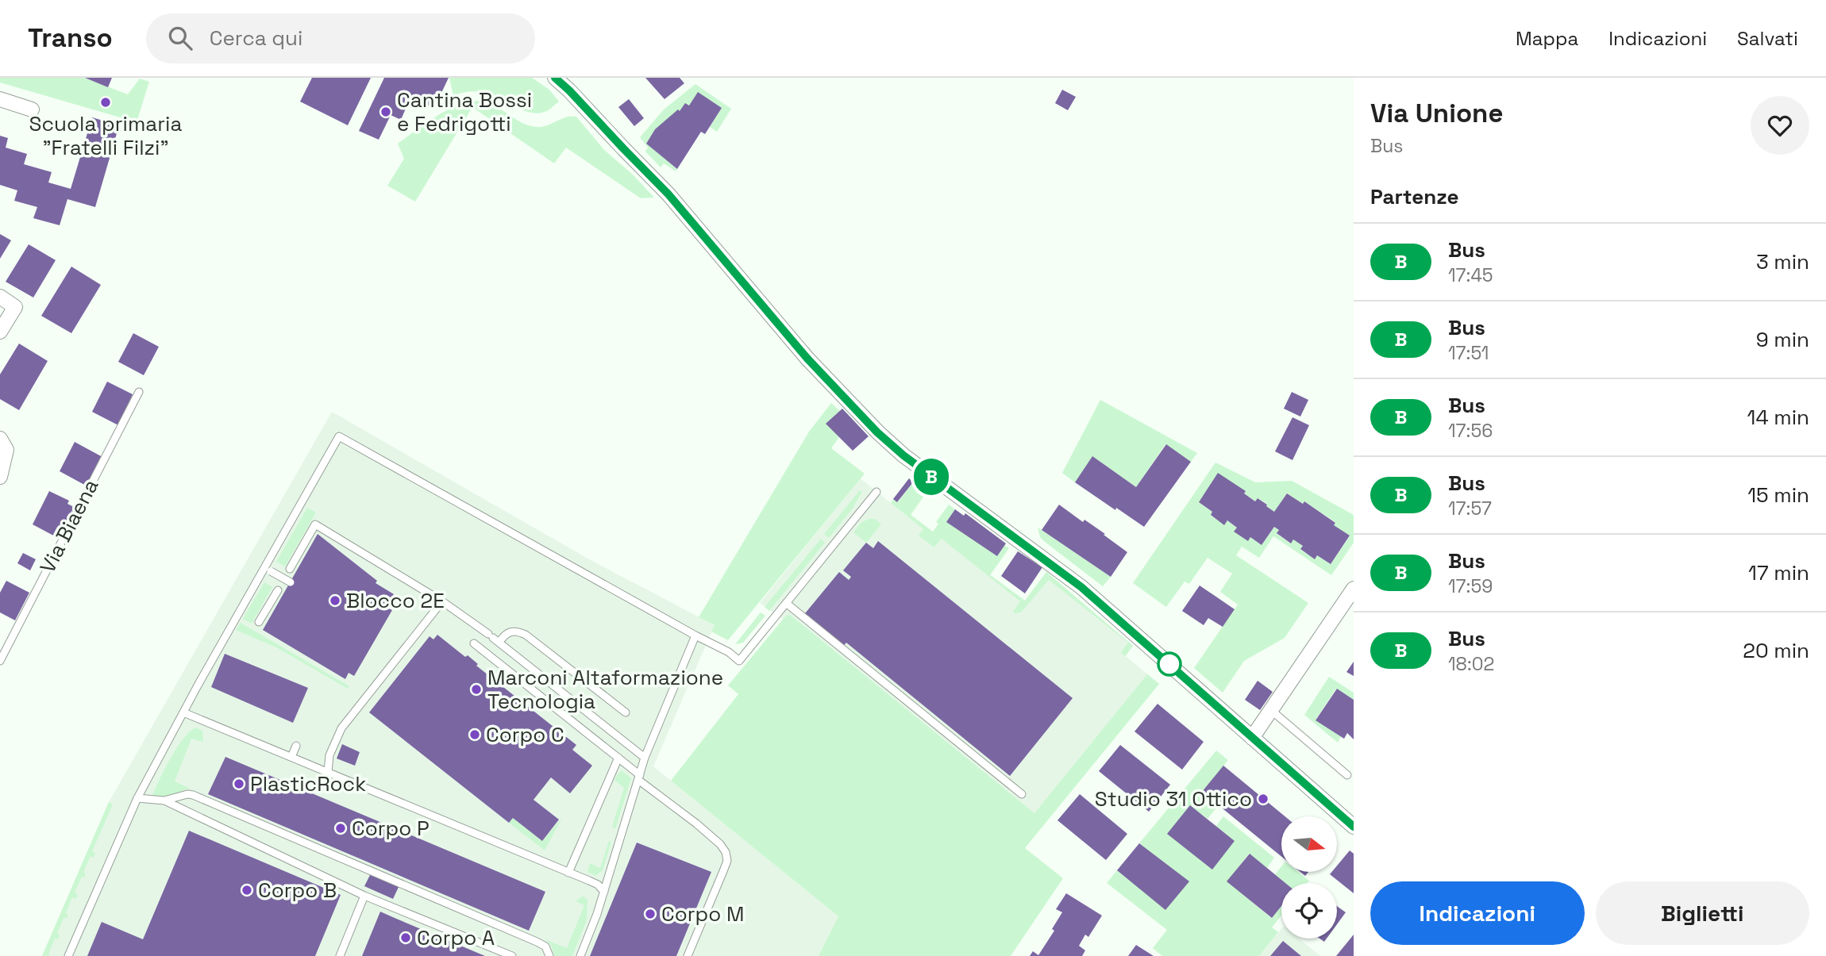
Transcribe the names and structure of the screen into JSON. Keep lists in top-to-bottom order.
{
  "streets": {
    "lane": ["Via Biaena"]
  },
  "places": [
    "Scuola primaria \"Fratelli Filzi\"",
    "Cantina Bossi e Fedrigotti",
    "Blocco 2E",
    "Marconi Altaformazione Tecnologia",
    "Corpo C",
    "PlasticRock",
    "Studio 31 Ottico",
    "Corpo P",
    "Corpo B",
    "Corpo M",
    "Corpo A"
  ],
  "lines": ["bus line B"],
  "north": "right",
  "page": {
    "header": "Transo",
    "search": "Cerca qui",
    "nav": ["Mappa", "Indicazioni", "Salvati"],
    "on_map": "B",
    "heading": [
      ["Via Unione", "Bus"],
      "Partenze"
    ],
    "list": [
      {
        "mark": "B",
        "name": "Bus",
        "note": "17:45",
        "value": "3 min"
      },
      {
        "mark": "B",
        "name": "Bus",
        "note": "17:51",
        "value": "9 min"
      },
      {
        "mark": "B",
        "name": "Bus",
        "note": "17:56",
        "value": "14 min"
      },
      {
        "mark": "B",
        "name": "Bus",
        "note": "17:57",
        "value": "15 min"
      },
      {
        "mark": "B",
        "name": "Bus",
        "note": "17:59",
        "value": "17 min"
      },
      {
        "mark": "B",
        "name": "Bus",
        "note": "18:02",
        "value": "20 min"
      }
    ],
    "buttons": ["Indicazioni", "Biglietti"]
  }
}
